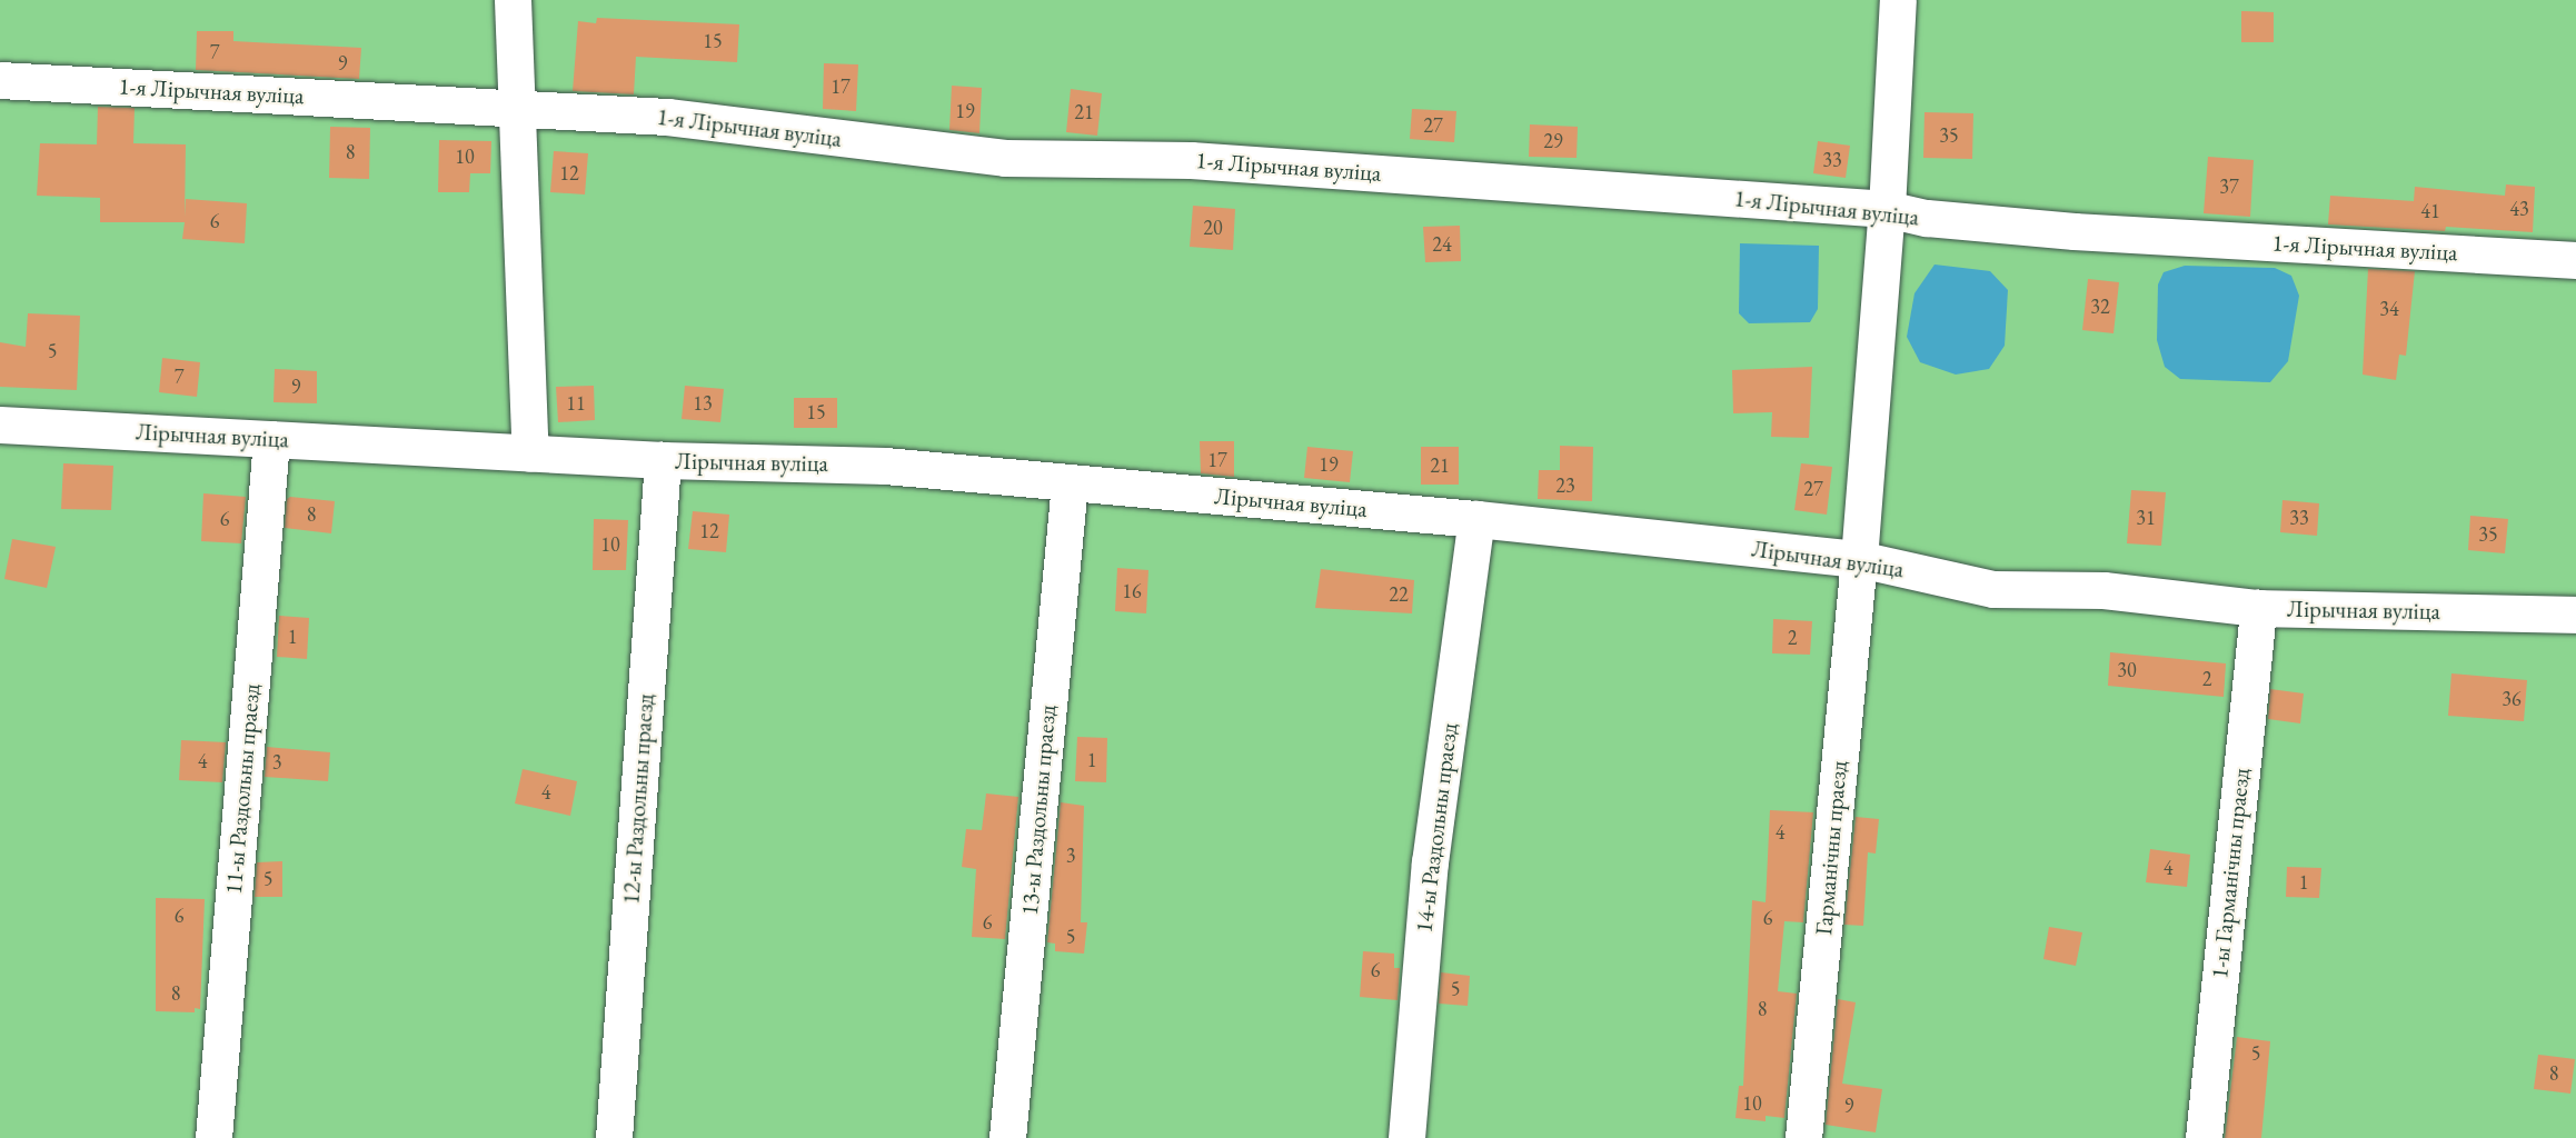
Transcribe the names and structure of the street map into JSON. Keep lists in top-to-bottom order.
{
  "streets": {
    "lane": [
      "1-я Лірычная вуліца",
      "Лірычная вуліца",
      "11-ы Раздольны праезд",
      "12-ы Раздольны праезд",
      "13-ы Раздольны праезд",
      "14-ы Раздольны праезд",
      "Гарманічны праезд",
      "1-ы Гарманічны праезд"
    ]
  },
  "crossings": [
    ["1-я Лірычная вуліца", "Гарманічны праезд"],
    ["Лірычная вуліца", "11-ы Раздольны праезд"],
    ["Лірычная вуліца", "12-ы Раздольны праезд"],
    ["Лірычная вуліца", "13-ы Раздольны праезд"],
    ["Лірычная вуліца", "14-ы Раздольны праезд"],
    ["Лірычная вуліца", "Гарманічны праезд"],
    ["Лірычная вуліца", "1-ы Гарманічны праезд"]
  ],
  "house_numbers": [
    "15",
    "7",
    "9",
    "17",
    "19",
    "21",
    "27",
    "35",
    "29",
    "8",
    "10",
    "33",
    "12",
    "37",
    "43",
    "41",
    "6",
    "20",
    "24",
    "32",
    "34",
    "5",
    "7",
    "9",
    "11",
    "13",
    "15",
    "17",
    "19",
    "21",
    "23",
    "27",
    "8",
    "31",
    "33",
    "6",
    "12",
    "35",
    "10",
    "16",
    "22",
    "1",
    "2",
    "30",
    "2",
    "36",
    "1",
    "4",
    "3",
    "4",
    "4",
    "3",
    "4",
    "5",
    "1",
    "6",
    "6",
    "6",
    "5",
    "6",
    "5",
    "8",
    "8",
    "5",
    "8",
    "10",
    "9"
  ]
}
